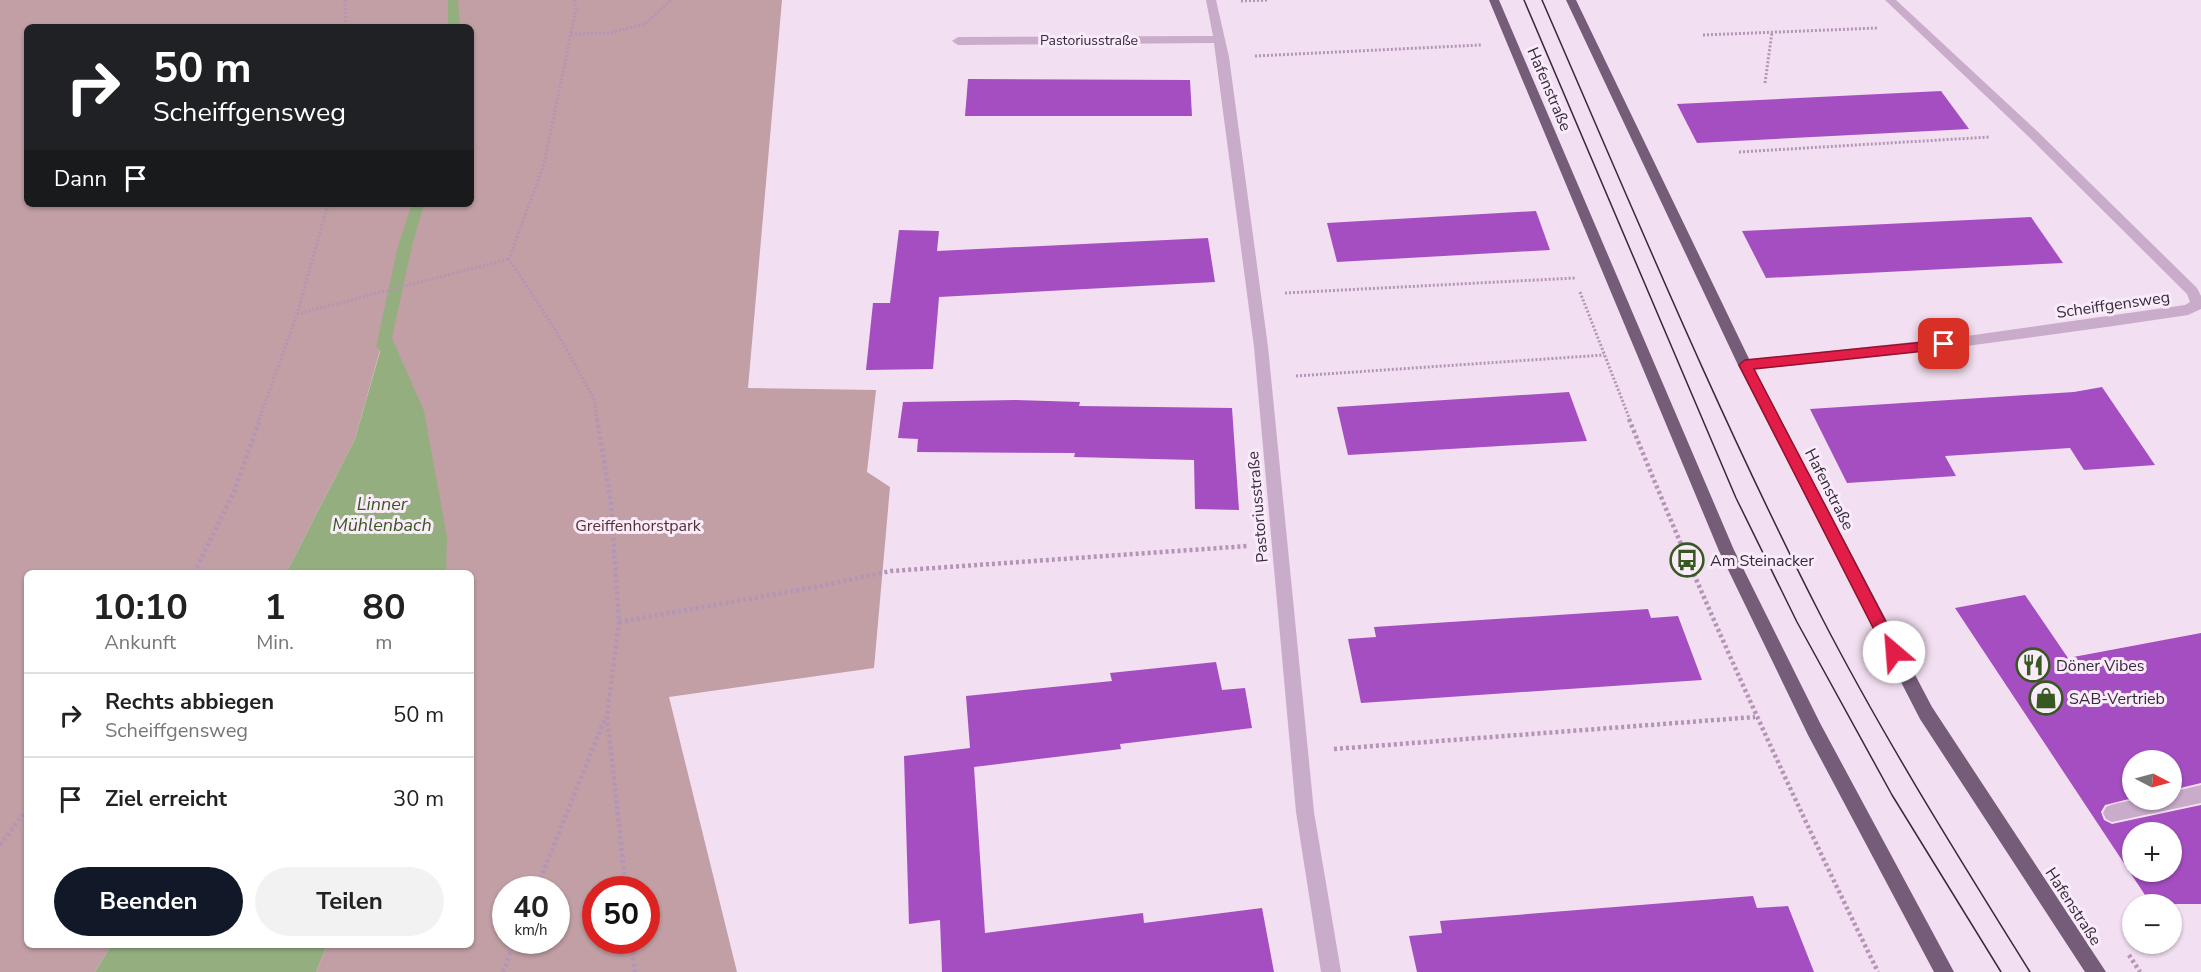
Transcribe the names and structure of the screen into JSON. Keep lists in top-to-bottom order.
{
  "streets": {
    "main road": ["Hafenstraße"],
    "street": ["Pastoriusstraße", "Scheiffgensweg"]
  },
  "crossings": [
    ["Hafenstraße", "Scheiffgensweg"]
  ],
  "water": ["Linner Mühlenbach"],
  "parks": ["Greiffenhorstpark"],
  "places": {
    "bus stop": ["Am Steinacker"],
    "restaurant": ["Döner Vibes"],
    "shop": ["SAB-Vertrieb"]
  },
  "north": "right",
  "page": {
    "turn": ["50 m", "Scheiffgensweg"],
    "then": "Dann",
    "eta": [
      "10:10",
      "Ankunft",
      "1",
      "Min.",
      "80",
      "m"
    ],
    "list": [
      {
        "name": "Rechts abbiegen",
        "note": "Scheiffgensweg",
        "value": "50 m"
      },
      {
        "name": "Ziel erreicht",
        "value": "30 m"
      }
    ],
    "map_buttons": ["+", "−"],
    "buttons": ["Beenden", "Teilen"],
    "speed": "40 km/h",
    "limit": "50"
  }
}
